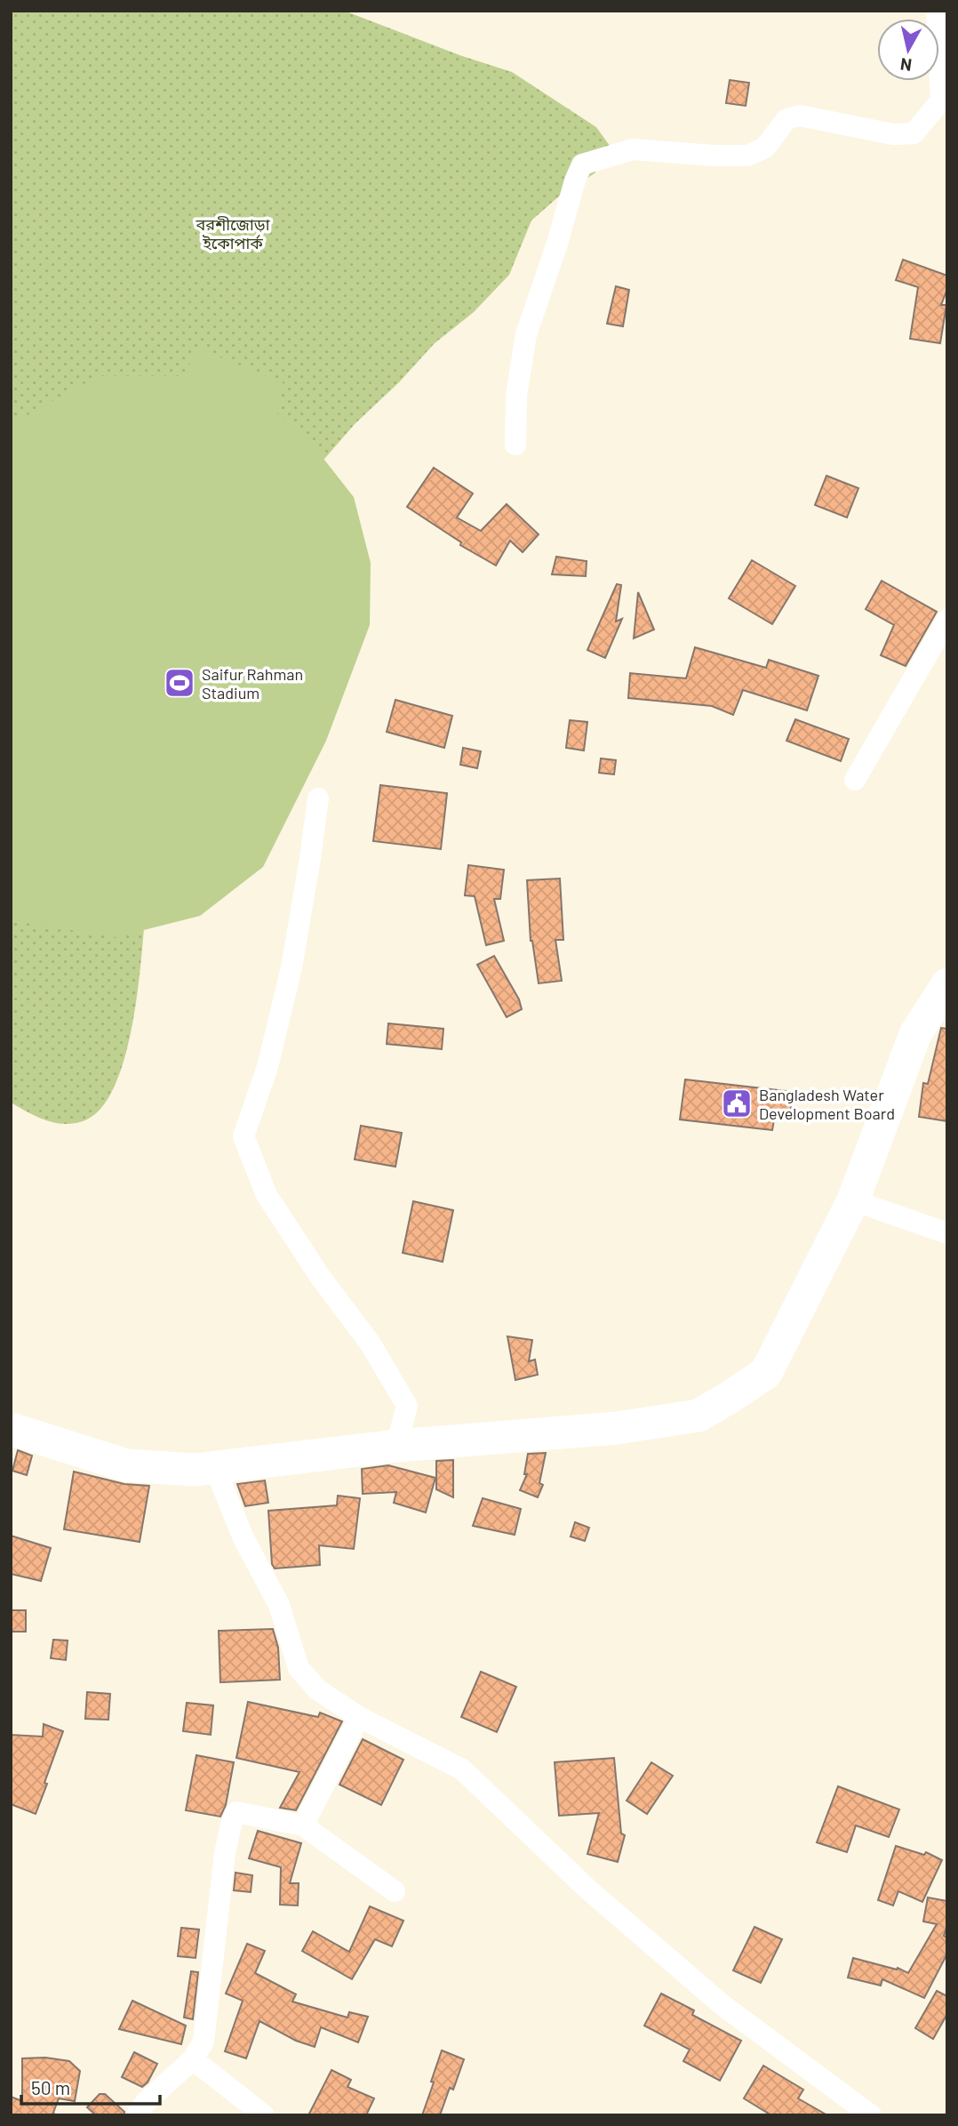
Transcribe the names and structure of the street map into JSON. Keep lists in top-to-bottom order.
{
  "parks": ["বরশীজোড়া ইকোপার্ক"],
  "places": {
    "sports": ["Saifur Rahman Stadium"],
    "public building": ["Bangladesh Water Development Board"]
  },
  "scale_bar": "50 m",
  "north": "bottom"
}
